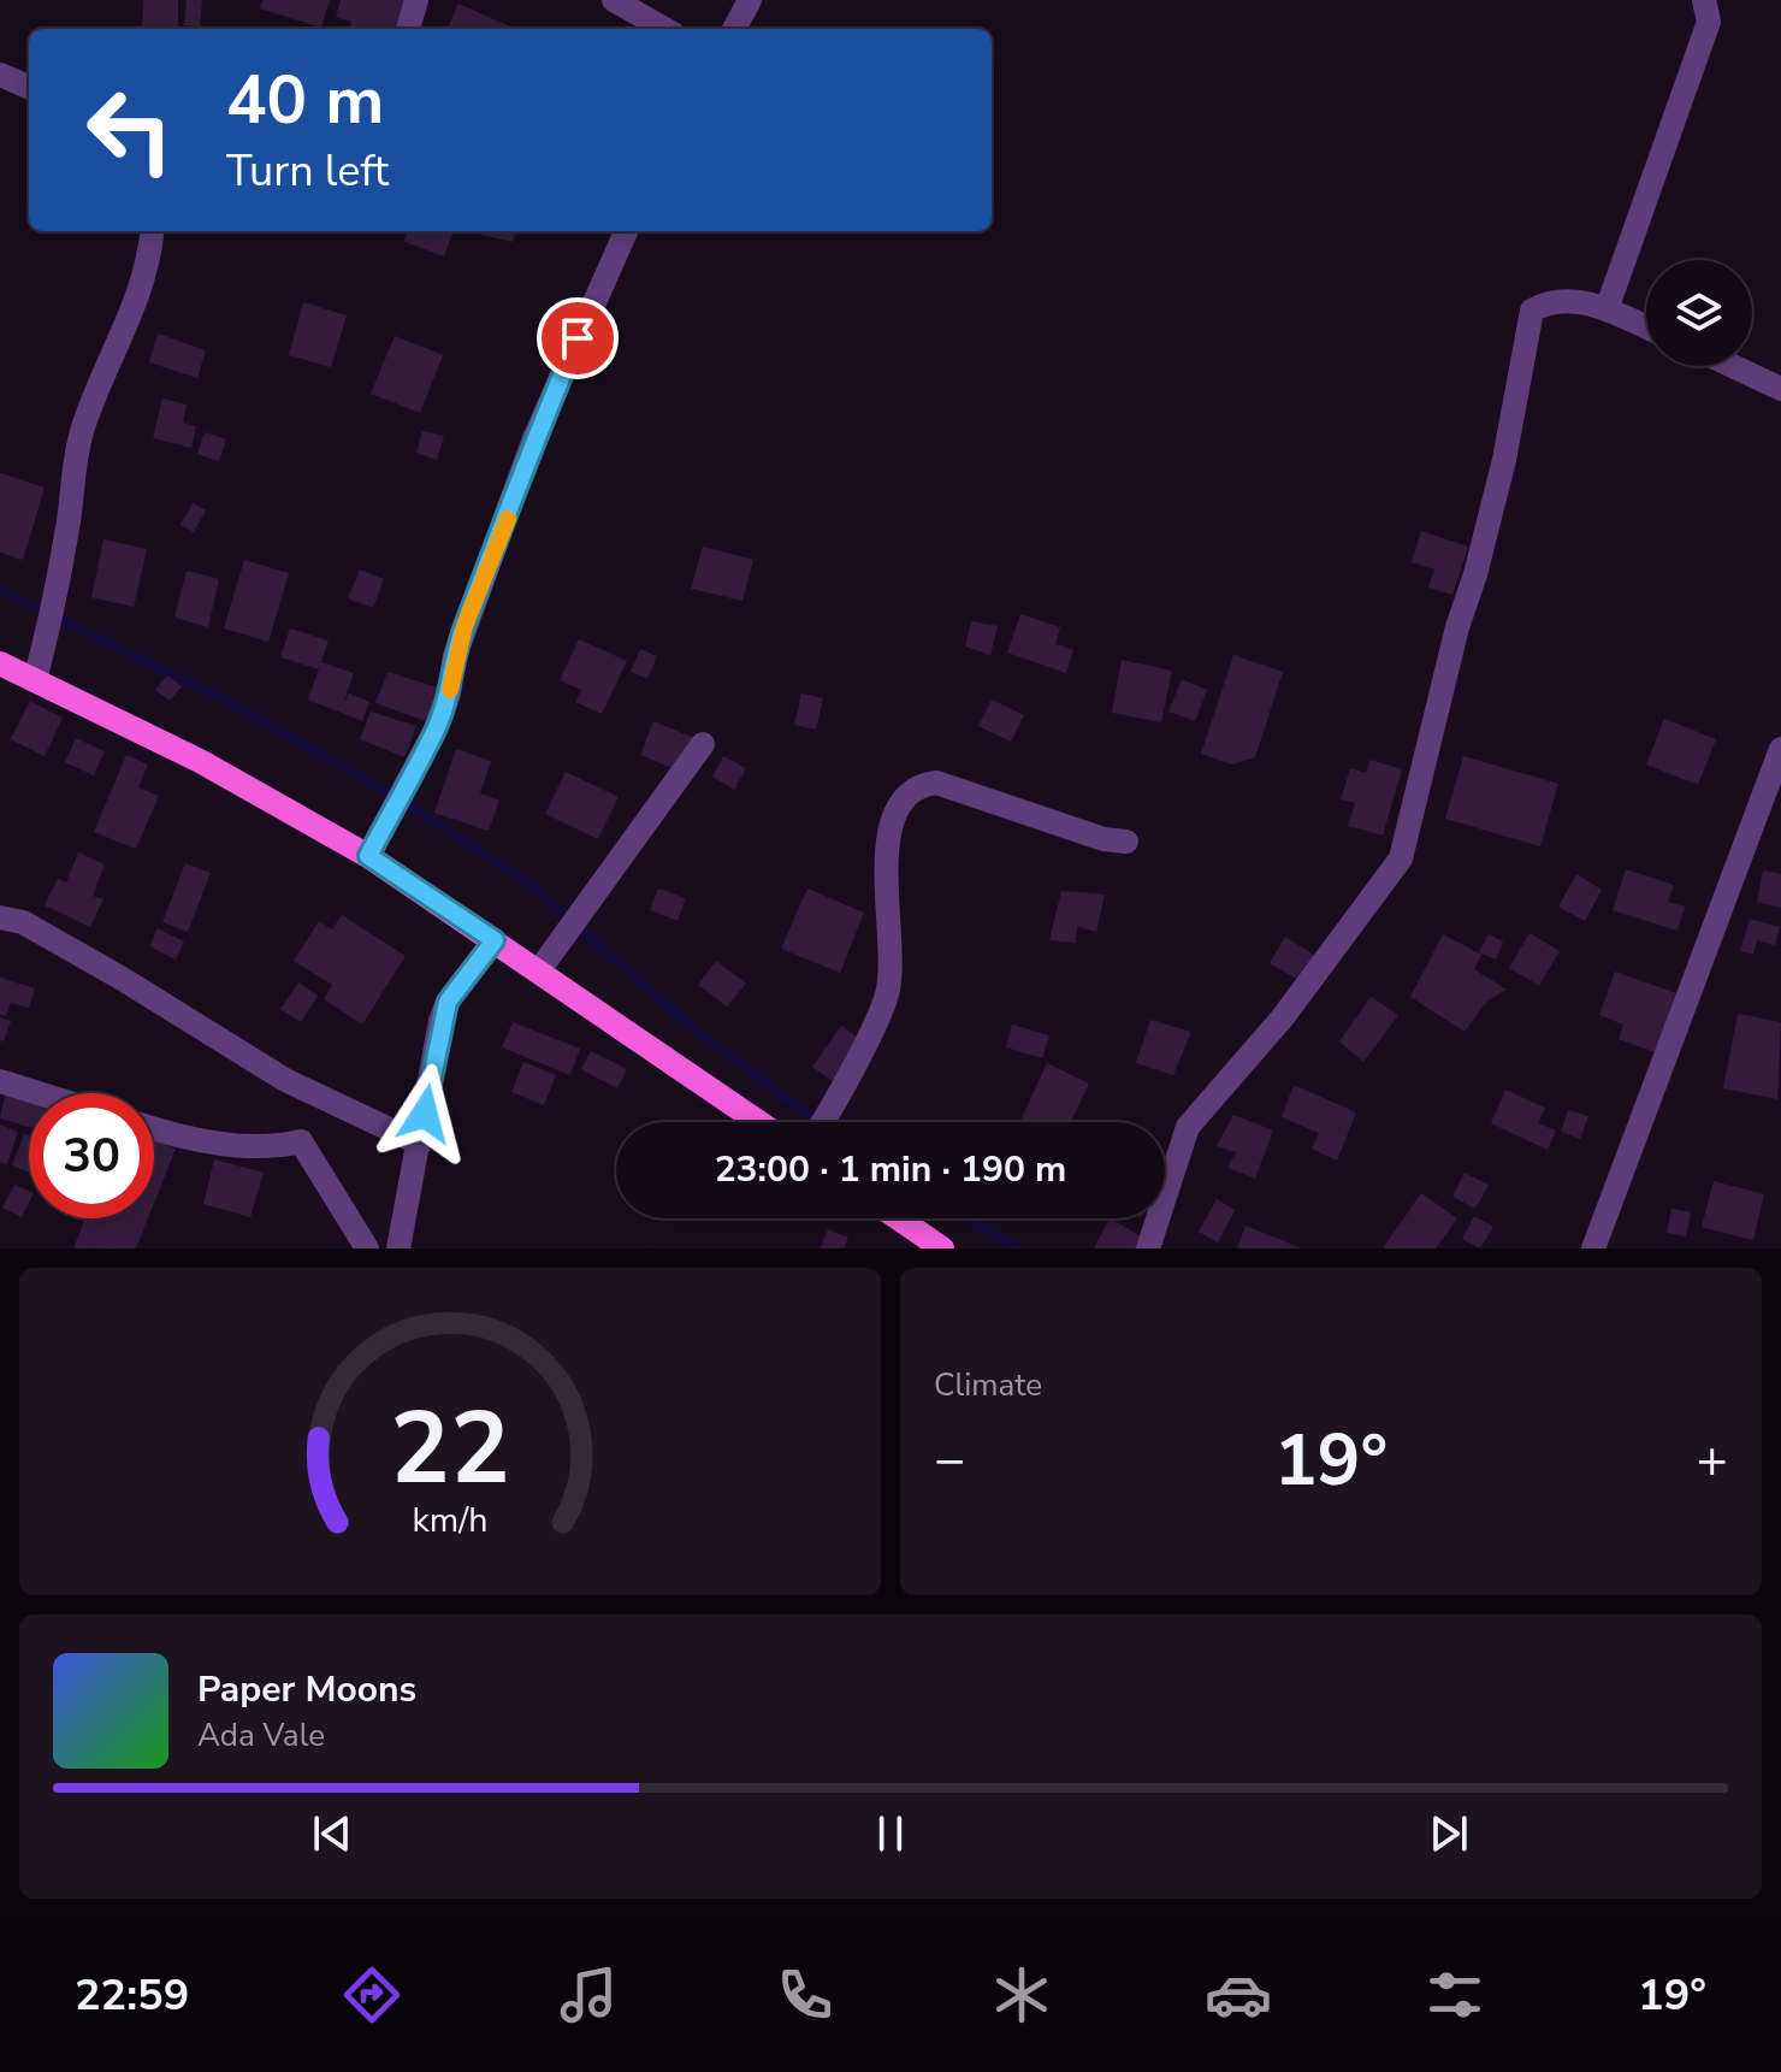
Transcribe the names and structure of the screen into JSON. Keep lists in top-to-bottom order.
{
  "page": {
    "turn": ["40 m", "Turn left"],
    "limit": "30",
    "trip": "23:00 · 1 min · 190 m",
    "tile": "Climate",
    "heat": ["−", "19°", "+"],
    "song": ["Paper Moons", "Ada Vale"],
    "tabs": ["22:59", "19°"],
    "gauge": ["22", "km/h"]
  }
}
